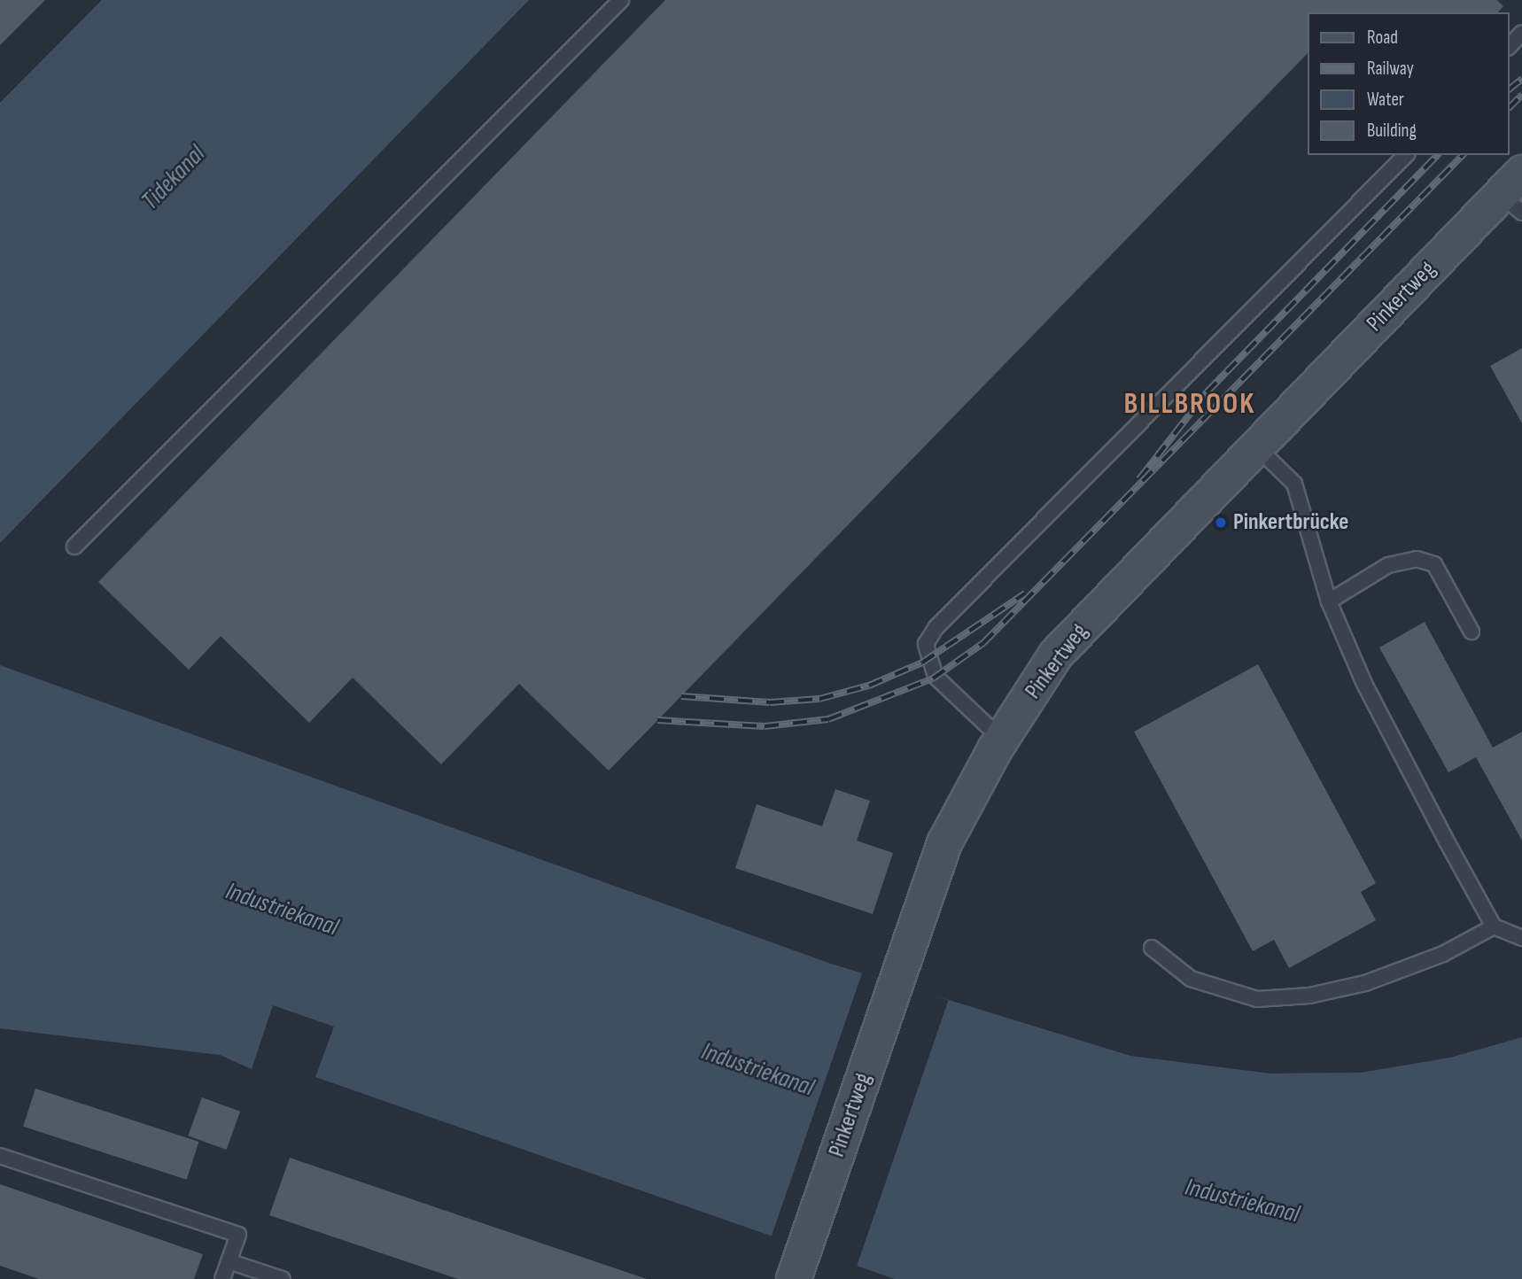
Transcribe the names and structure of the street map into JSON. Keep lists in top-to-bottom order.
{
  "streets": {
    "street": ["Pinkertweg"]
  },
  "districts": ["BILLBROOK"],
  "water": ["Tidekanal", "Industriekanal"],
  "places": ["Pinkertbrücke"],
  "legend": [
    "Road",
    "Railway",
    "Water",
    "Building"
  ]
}
